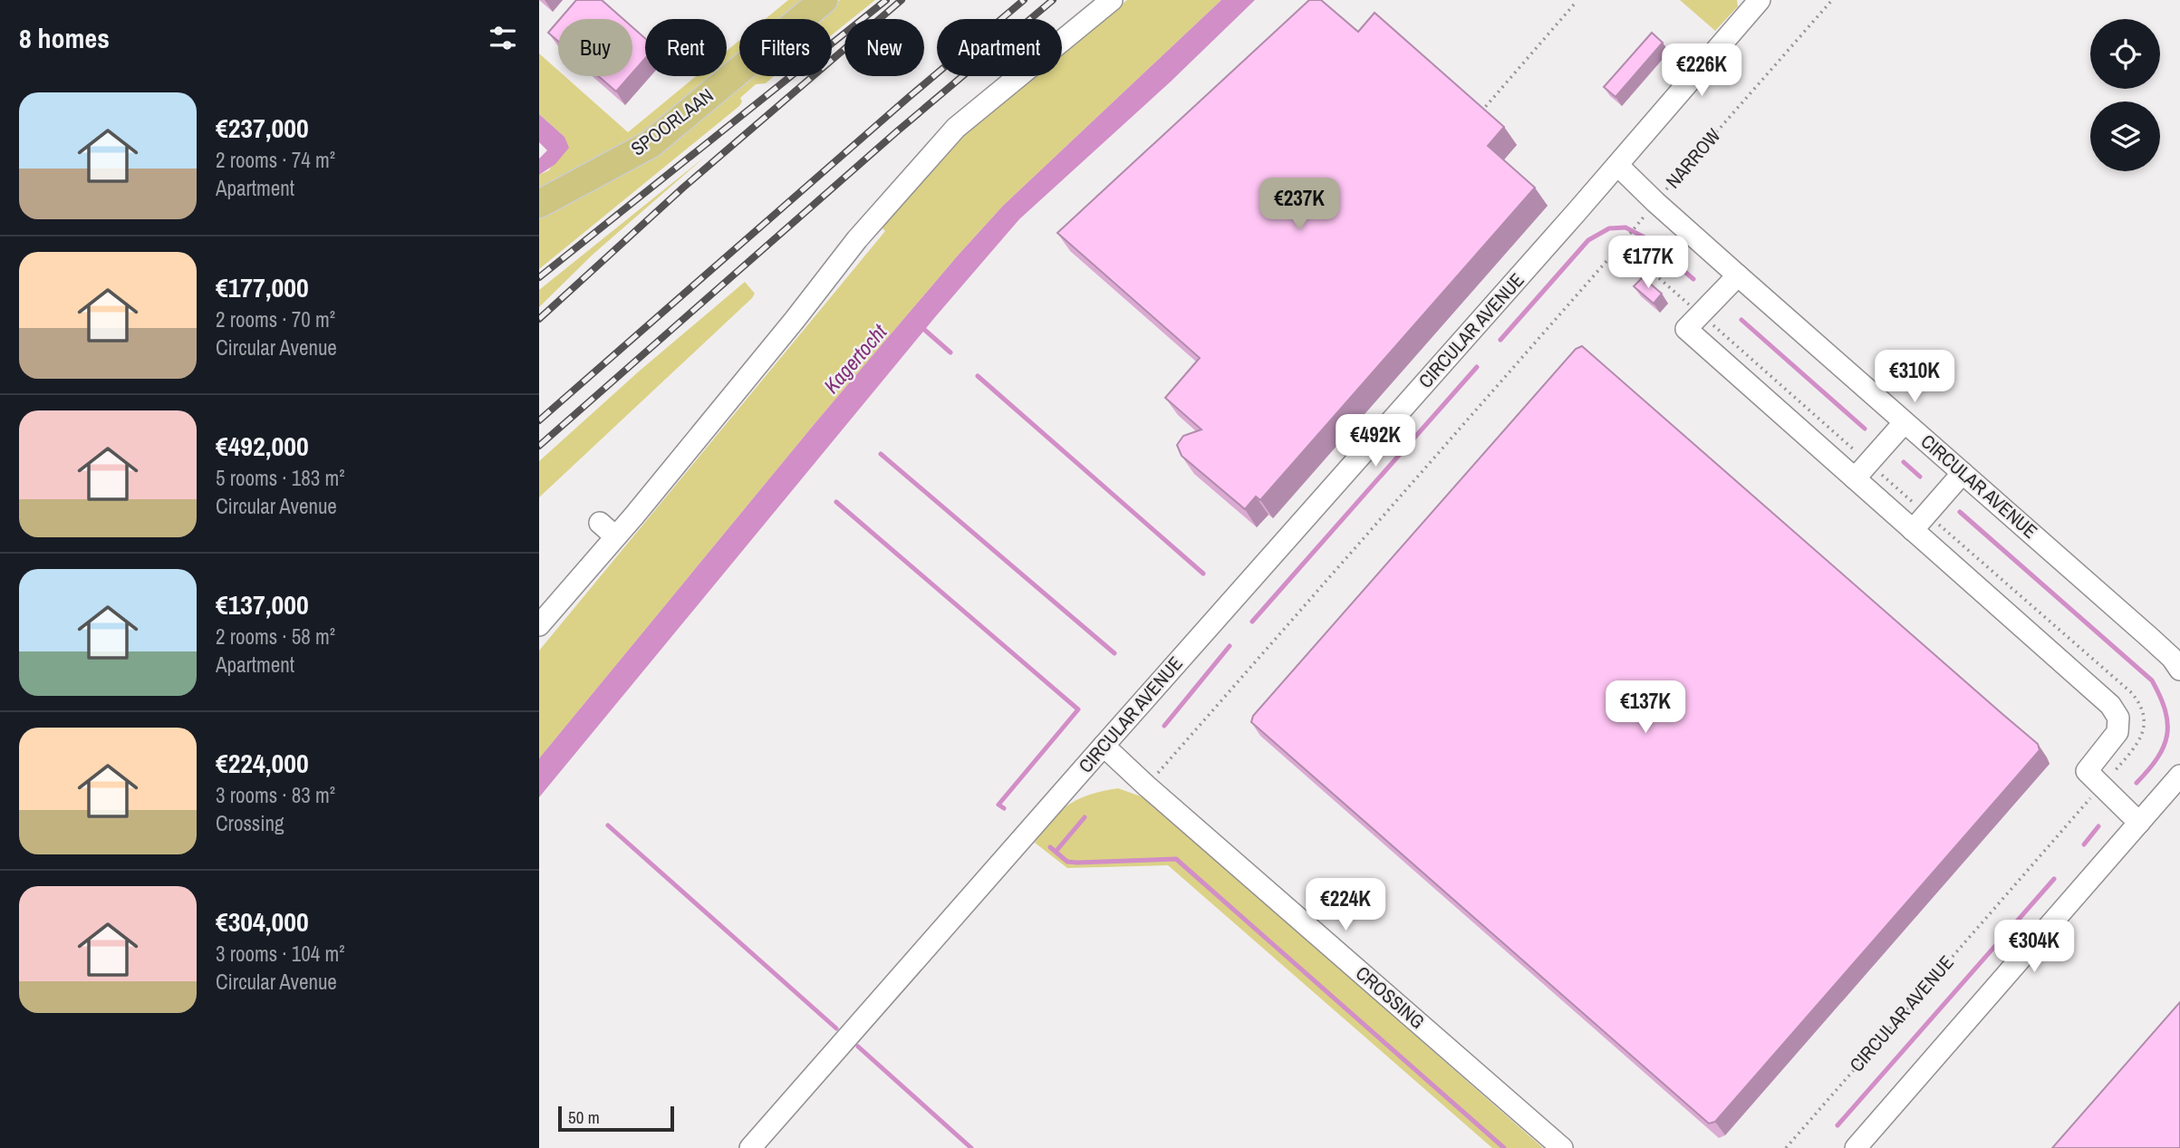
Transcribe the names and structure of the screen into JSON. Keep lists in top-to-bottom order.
{
  "streets": {
    "main road": ["SPOORLAAN"],
    "street": ["CIRCULAR AVENUE", "CROSSING"],
    "path": ["NARROW"]
  },
  "crossings": [
    ["NARROW", "CIRCULAR AVENUE"],
    ["CIRCULAR AVENUE", "CROSSING"]
  ],
  "water": ["Kagertocht"],
  "scale_bar": "50 m",
  "page": {
    "heading": "8 homes",
    "chip": [
      "Buy",
      "Rent",
      "Filters",
      "New",
      "Apartment"
    ],
    "price": [
      "€226K",
      "€237K",
      "€177K",
      "€310K",
      "€492K",
      "€137K",
      "€224K",
      "€304K"
    ],
    "list": [
      {
        "name": "€237,000",
        "note": "2 rooms · 74 m² · Apartment"
      },
      {
        "name": "€177,000",
        "note": "2 rooms · 70 m² · Circular Avenue"
      },
      {
        "name": "€492,000",
        "note": "5 rooms · 183 m² · Circular Avenue"
      },
      {
        "name": "€137,000",
        "note": "2 rooms · 58 m² · Apartment"
      },
      {
        "name": "€224,000",
        "note": "3 rooms · 83 m² · Crossing"
      },
      {
        "name": "€304,000",
        "note": "3 rooms · 104 m² · Circular Avenue"
      }
    ],
    "scale": "50 m"
  }
}
